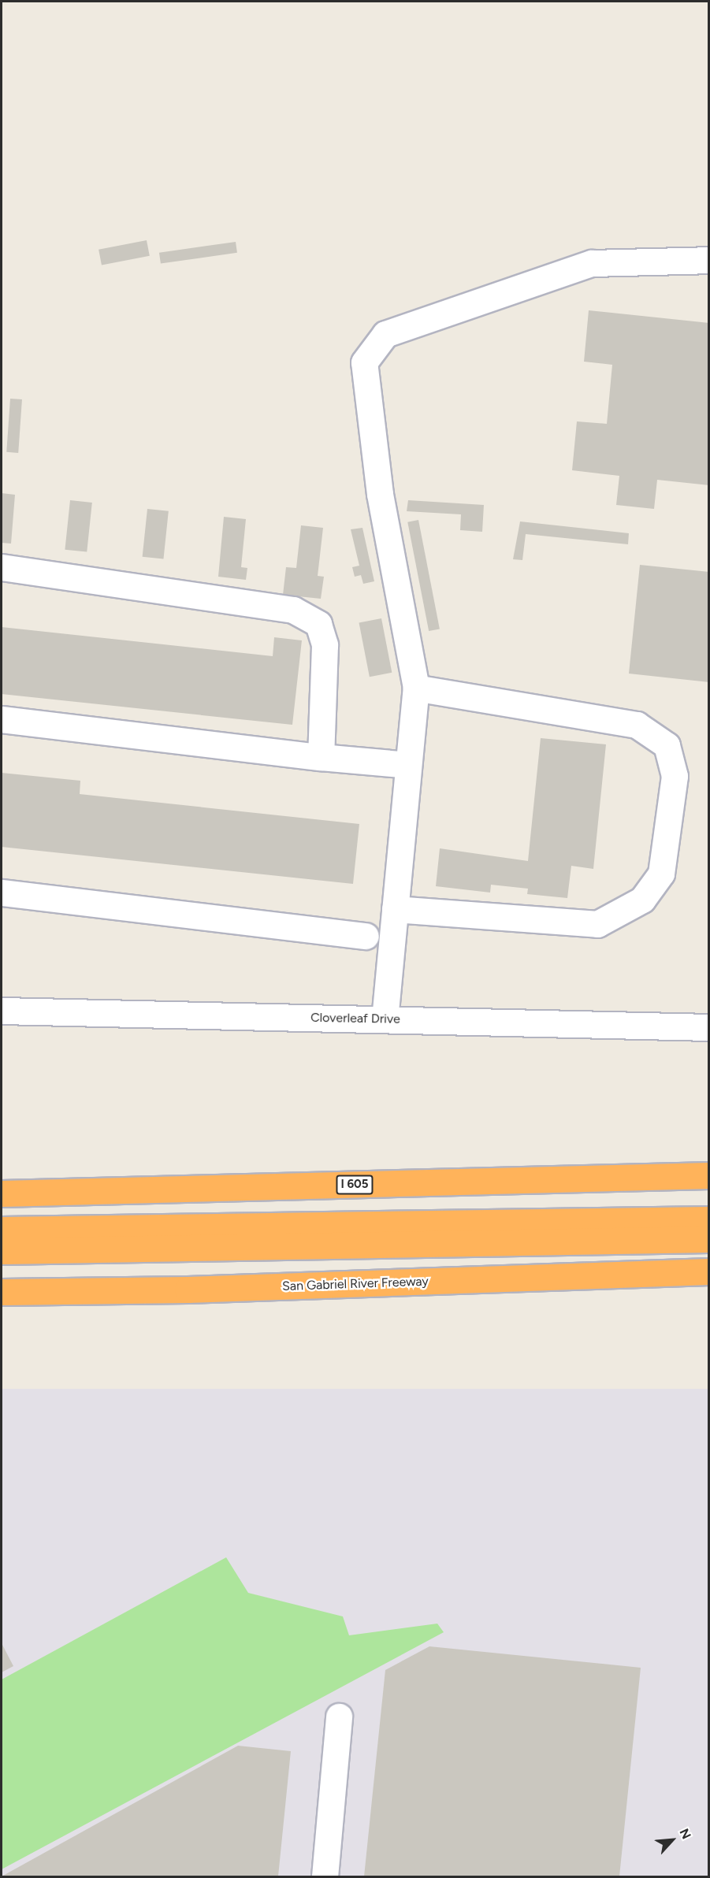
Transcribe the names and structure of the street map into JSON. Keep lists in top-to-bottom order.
{
  "streets": {
    "highway": ["I 605", "San Gabriel River Freeway"],
    "street": ["Cloverleaf Drive"]
  },
  "north": "top right"
}
